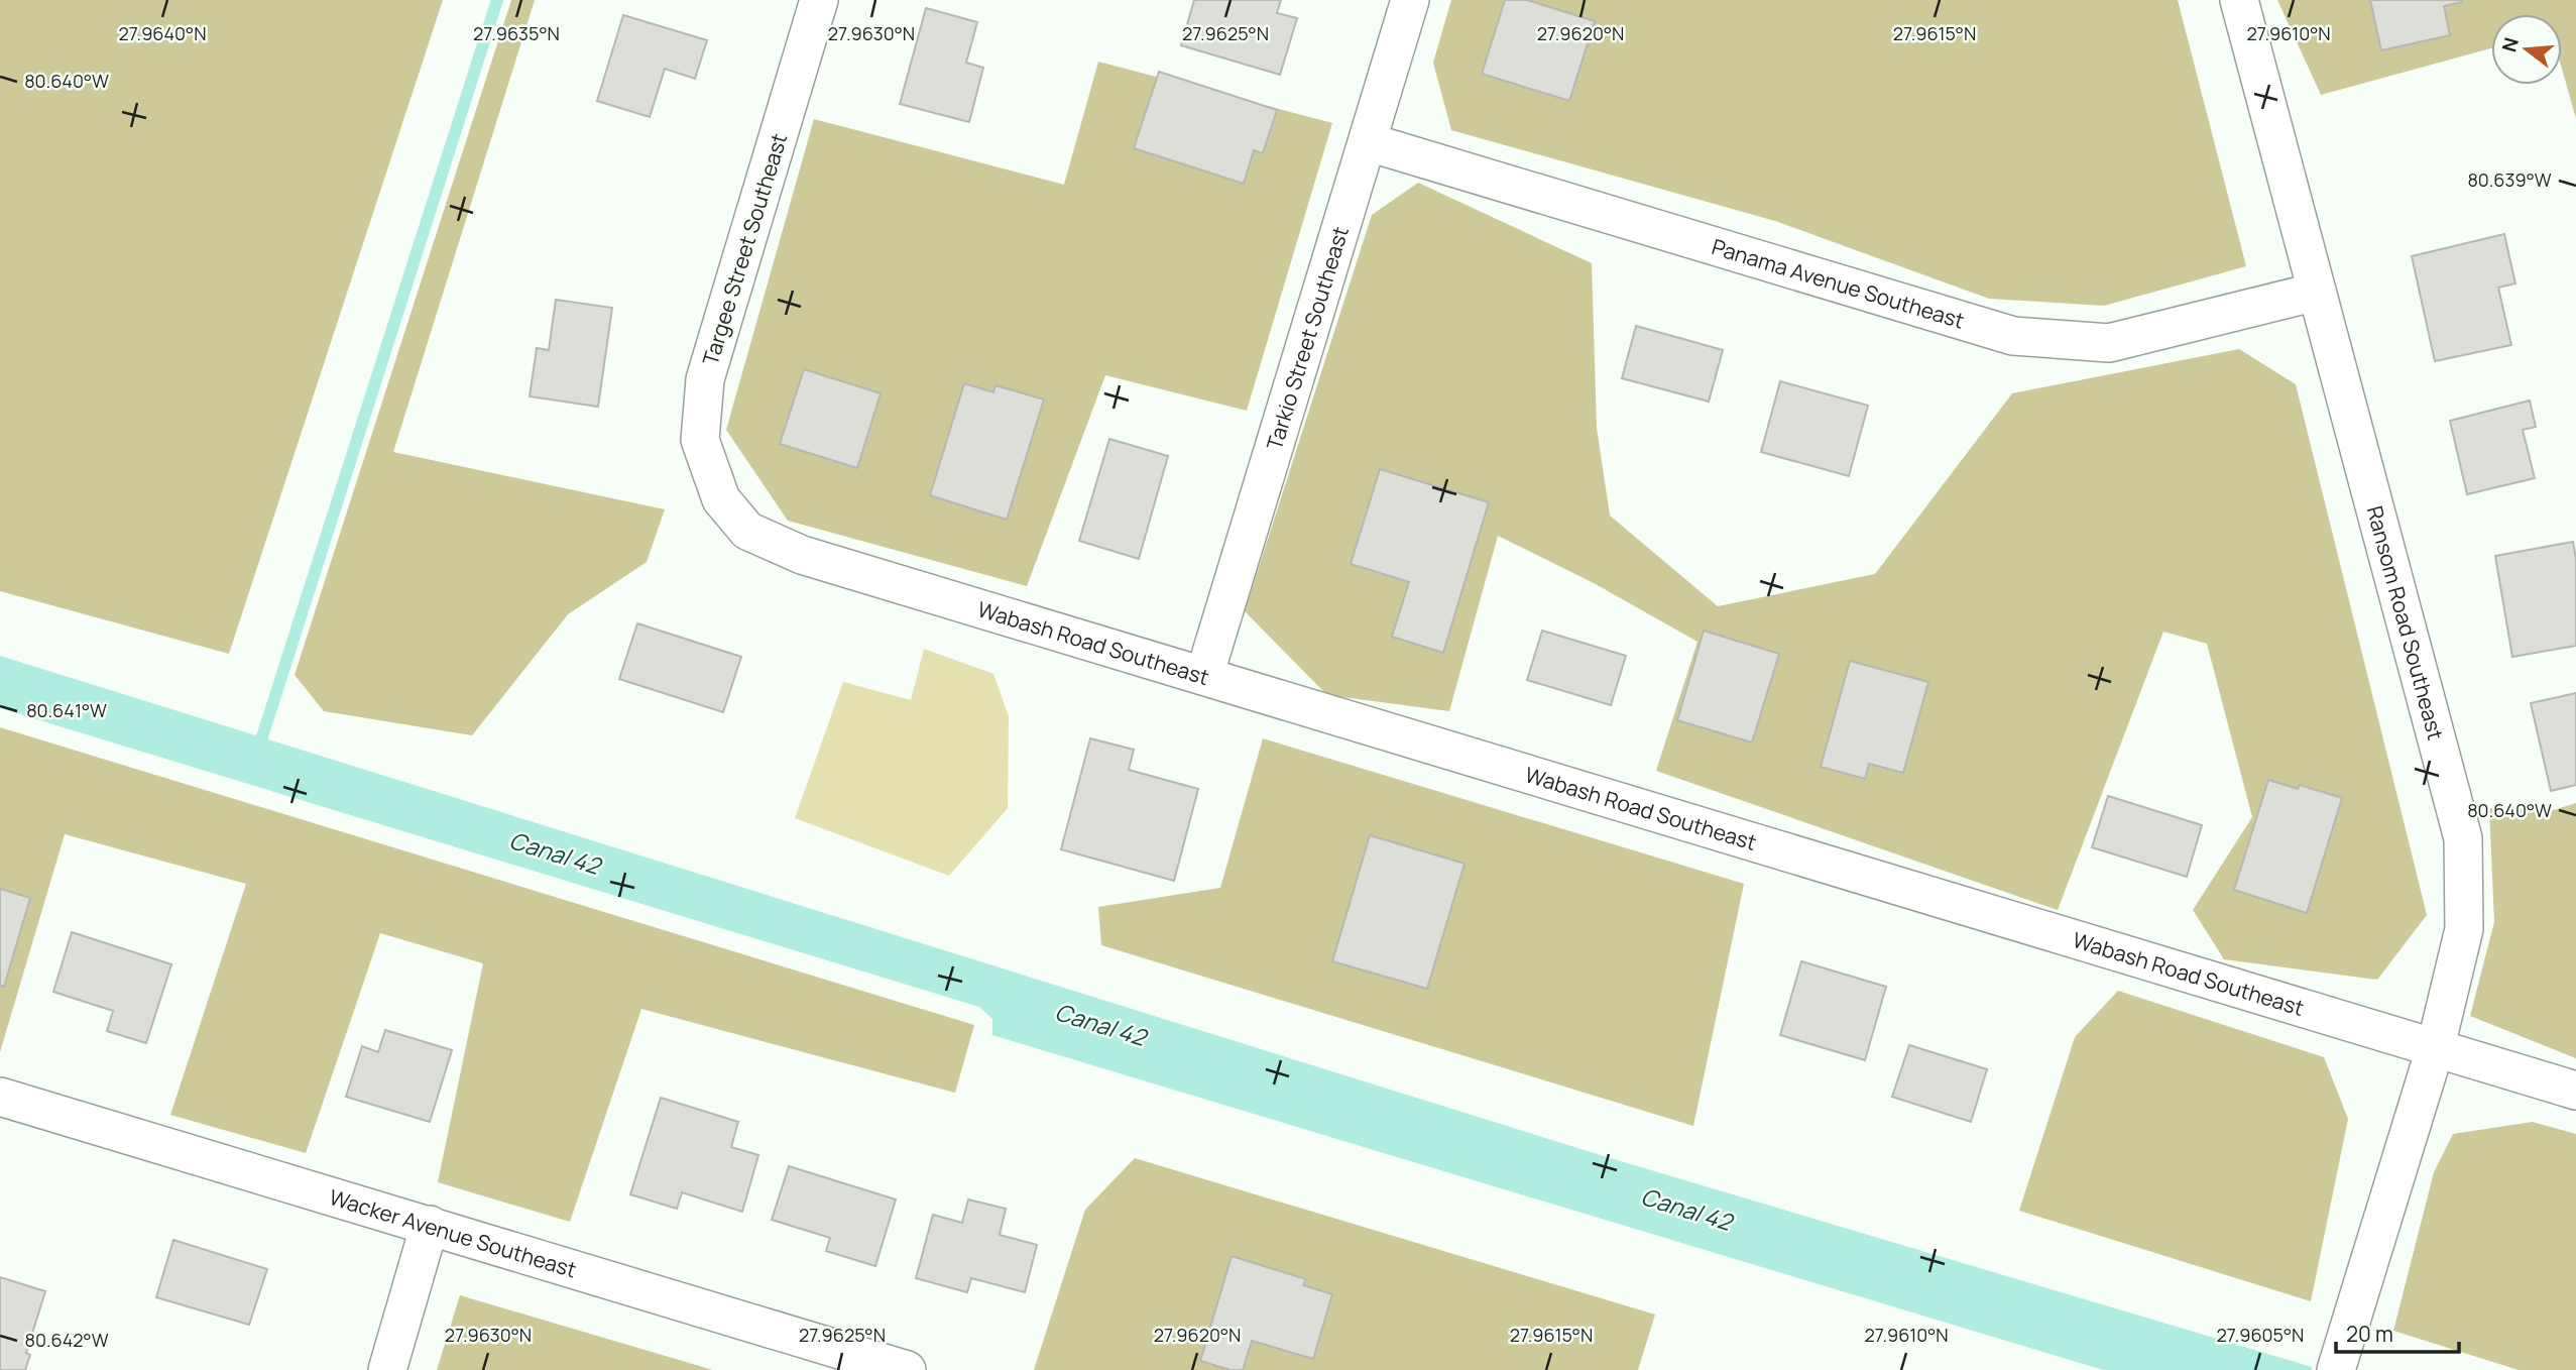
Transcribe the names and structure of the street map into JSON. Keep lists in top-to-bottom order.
{
  "streets": {
    "street": [
      "Targee Street Southeast",
      "Panama Avenue Southeast",
      "Tarkio Street Southeast",
      "Ransom Road Southeast",
      "Wabash Road Southeast",
      "Wacker Avenue Southeast"
    ]
  },
  "crossings": [
    ["Targee Street Southeast", "Wabash Road Southeast"],
    ["Panama Avenue Southeast", "Tarkio Street Southeast"],
    ["Panama Avenue Southeast", "Ransom Road Southeast"],
    ["Tarkio Street Southeast", "Wabash Road Southeast"],
    ["Ransom Road Southeast", "Wabash Road Southeast"]
  ],
  "water": ["Canal 42"],
  "scale_bar": "20 m",
  "north": "left",
  "coordinates": [
    "27.9640°N",
    "27.9635°N",
    "27.9630°N",
    "27.9625°N",
    "27.9620°N",
    "27.9615°N",
    "27.9610°N",
    "80.640°W",
    "80.639°W",
    "80.641°W",
    "27.9605°N",
    "80.642°W"
  ]
}
